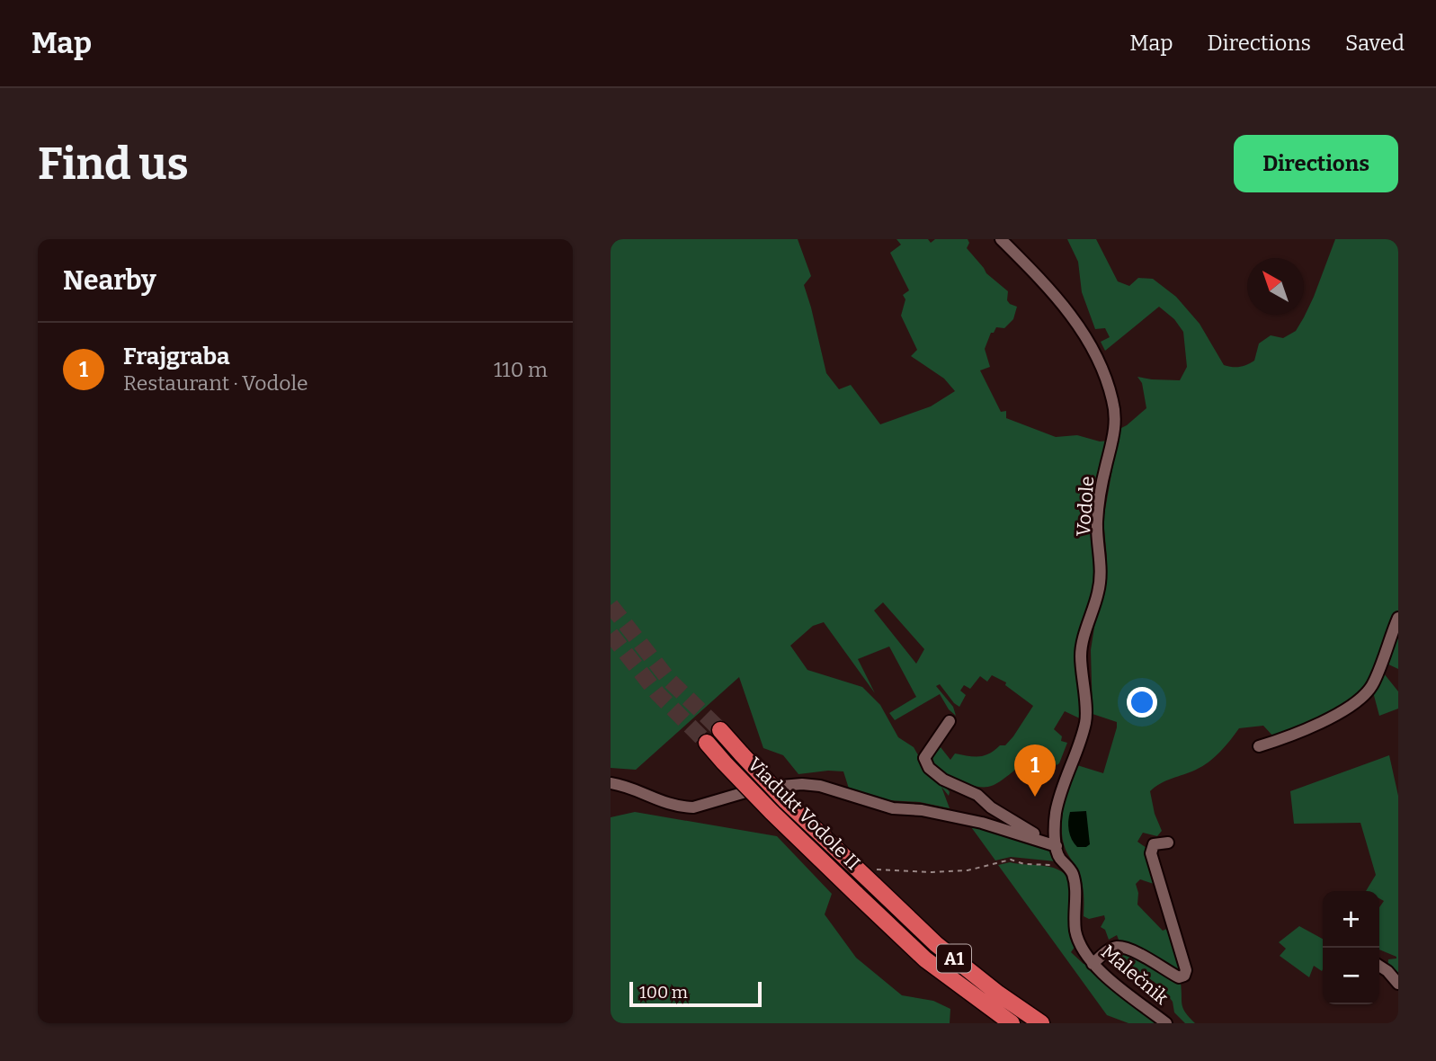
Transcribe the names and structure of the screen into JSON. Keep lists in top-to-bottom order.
{
  "streets": {
    "highway": ["Viadukt Vodole II", "A1"],
    "street": ["Vodole", "Malečnik"]
  },
  "crossings": [
    ["Vodole", "Malečnik"],
    ["Viadukt Vodole II", "A1"]
  ],
  "scale_bar": "100 m",
  "north": "top left",
  "page": {
    "header": "Map",
    "nav": ["Map", "Directions", "Saved"],
    "buttons": "Directions",
    "title": "Find us",
    "heading": "Nearby",
    "list": [
      {
        "mark": "1",
        "name": "Frajgraba",
        "note": "Restaurant · Vodole",
        "value": "110 m"
      }
    ],
    "pins": "1",
    "map_buttons": ["+", "−"],
    "scale": "100 m"
  }
}
